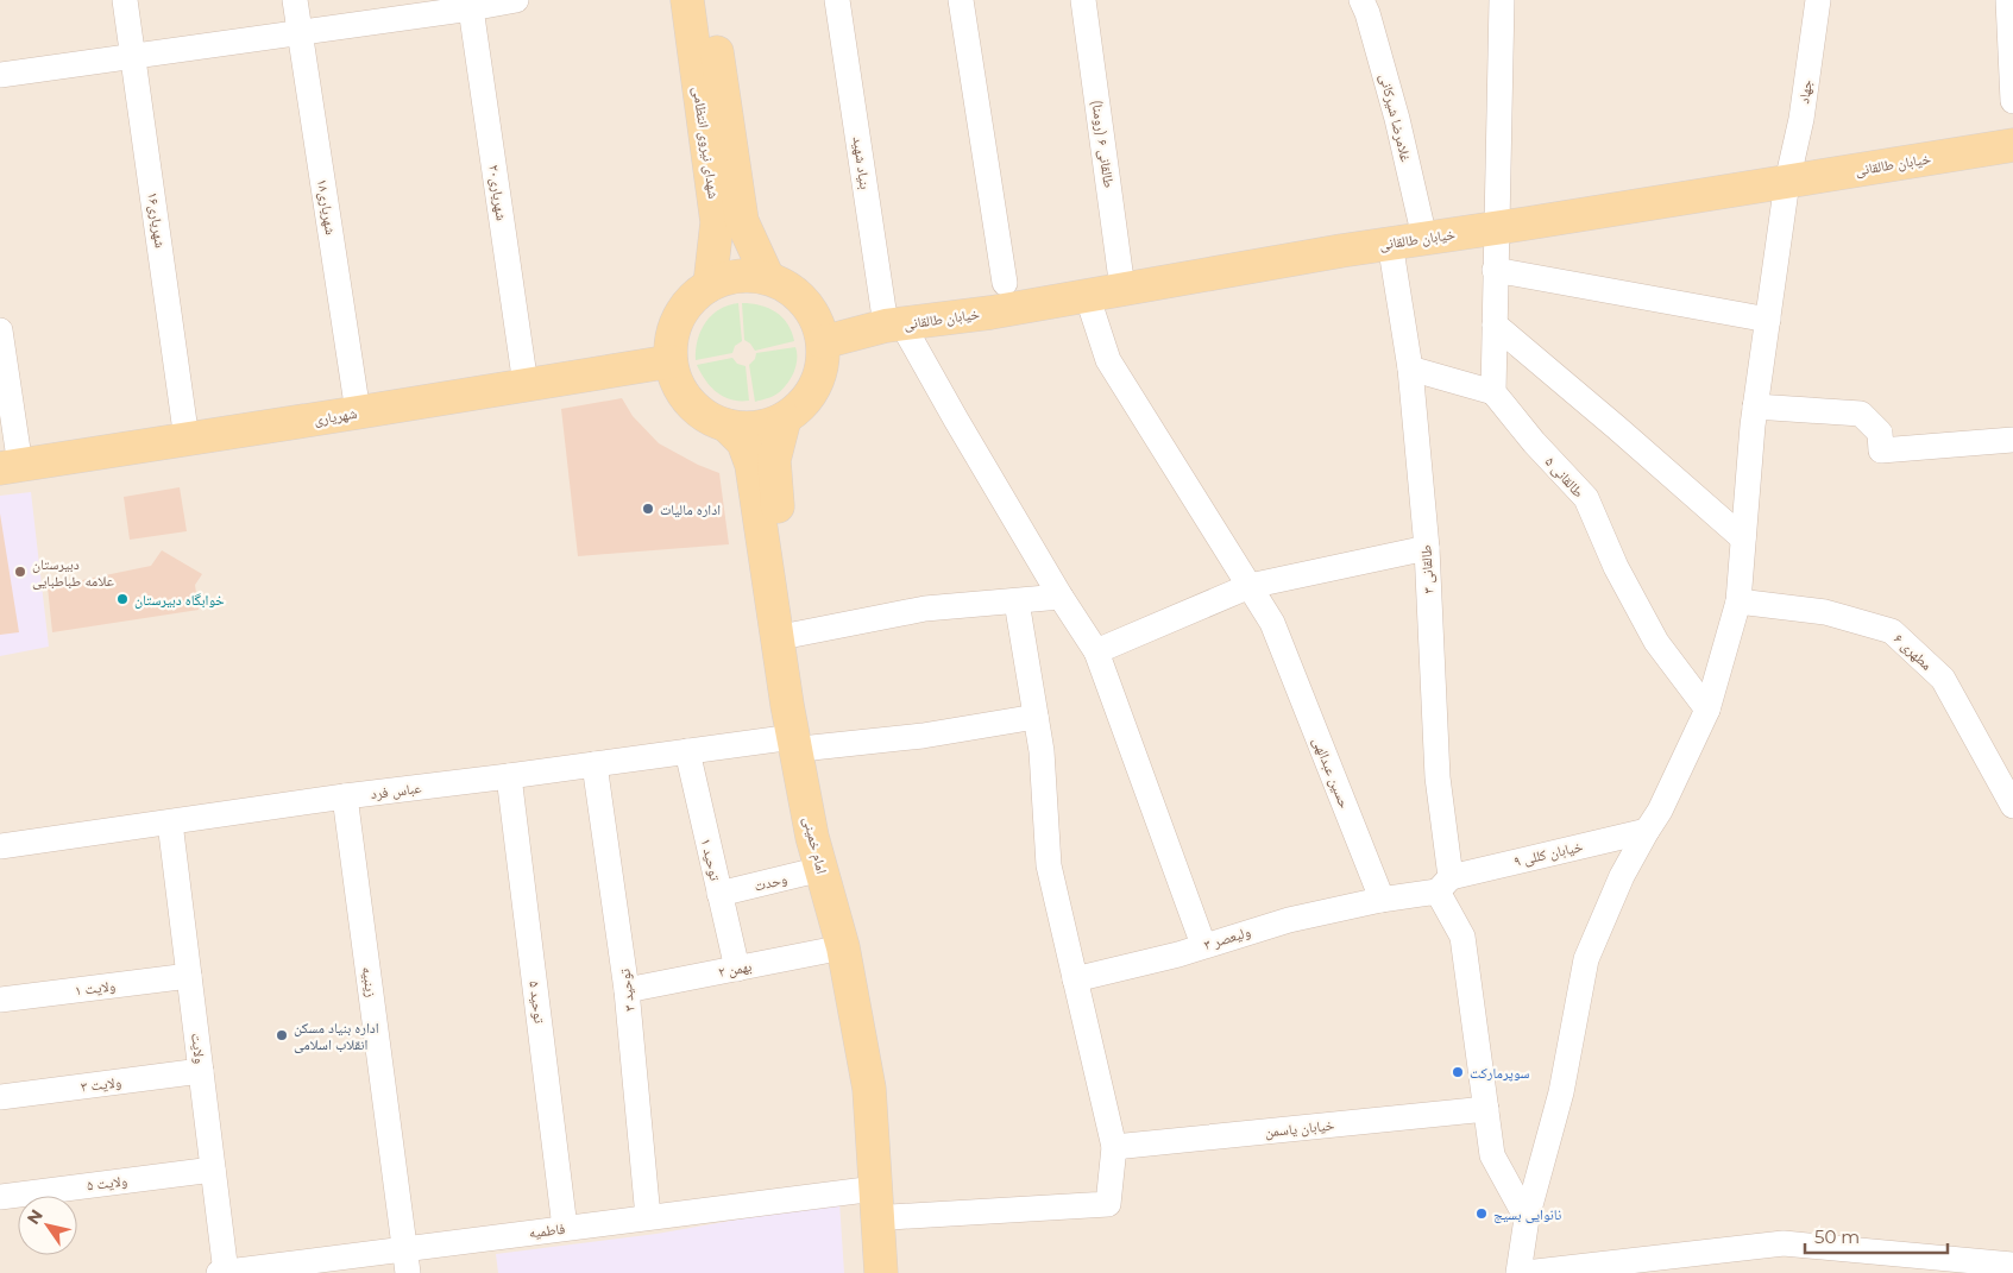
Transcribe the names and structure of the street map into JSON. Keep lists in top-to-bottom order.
{
  "streets": {
    "main road": [
      "شهدای نیروی انتظامی",
      "خیابان طالقانی",
      "شهریاری",
      "امام خمینی"
    ],
    "street": [
      "جهاد",
      "غلامرضا شیرکانی",
      "طالقانی ۶ (رومنا)",
      "بنیاد شهید",
      "شهریاری۲۰",
      "شهریاری۱۸",
      "شهریاری۱۶",
      "طالقانی ۵",
      "طالقانی ۳",
      "مطهری ۶",
      "حسین عبدالهی",
      "عباس فرد",
      "خیابان کللی ۹",
      "توحید ۱",
      "وحدت",
      "ولیعصر ۳",
      "بهمن ۲",
      "زینبیه",
      "ولایت ۱",
      "توحید ۳",
      "توحید ۵",
      "ولایت",
      "ولایت ۳",
      "خیابان یاسمن",
      "ولایت ۵",
      "فاطمیه"
    ]
  },
  "crossings": [
    ["جهاد", "خیابان طالقانی"],
    ["جهاد", "طالقانی ۵"],
    ["جهاد", "مطهری ۶"],
    ["جهاد", "خیابان کللی ۹"],
    ["غلامرضا شیرکانی", "خیابان طالقانی"],
    ["شهدای نیروی انتظامی", "خیابان طالقانی"],
    ["شهدای نیروی انتظامی", "شهریاری"],
    ["شهدای نیروی انتظامی", "امام خمینی"],
    ["طالقانی ۶ (رومنا)", "خیابان طالقانی"],
    ["بنیاد شهید", "خیابان طالقانی"],
    ["خیابان طالقانی", "شهریاری"],
    ["خیابان طالقانی", "طالقانی ۳"],
    ["خیابان طالقانی", "حسین عبدالهی"],
    ["خیابان طالقانی", "امام خمینی"],
    ["شهریاری۲۰", "شهریاری"],
    ["شهریاری۱۸", "شهریاری"],
    ["شهریاری۱۶", "شهریاری"],
    ["شهریاری", "امام خمینی"],
    ["طالقانی ۳", "خیابان کللی ۹"],
    ["حسین عبدالهی", "ولیعصر ۳"],
    ["عباس فرد", "امام خمینی"],
    ["عباس فرد", "توحید ۱"],
    ["عباس فرد", "زینبیه"],
    ["عباس فرد", "توحید ۳"],
    ["عباس فرد", "توحید ۵"],
    ["عباس فرد", "ولایت"],
    ["امام خمینی", "وحدت"],
    ["امام خمینی", "بهمن ۲"],
    ["امام خمینی", "فاطمیه"],
    ["توحید ۱", "وحدت"],
    ["توحید ۱", "بهمن ۲"],
    ["بهمن ۲", "توحید ۳"],
    ["زینبیه", "فاطمیه"],
    ["ولایت ۱", "ولایت"],
    ["توحید ۳", "فاطمیه"],
    ["توحید ۵", "فاطمیه"],
    ["ولایت", "ولایت ۳"],
    ["ولایت", "ولایت ۵"],
    ["ولایت", "فاطمیه"]
  ],
  "places": [
    "اداره مالیات",
    "دبیرستان علامه طباطبایی",
    "خوابگاه دبیرستان",
    "اداره بنیاد مسکن انقلاب اسلامی",
    "سوپرمارکت",
    "نانوایی بسیج"
  ],
  "scale_bar": "50 m",
  "north": "top left"
}
